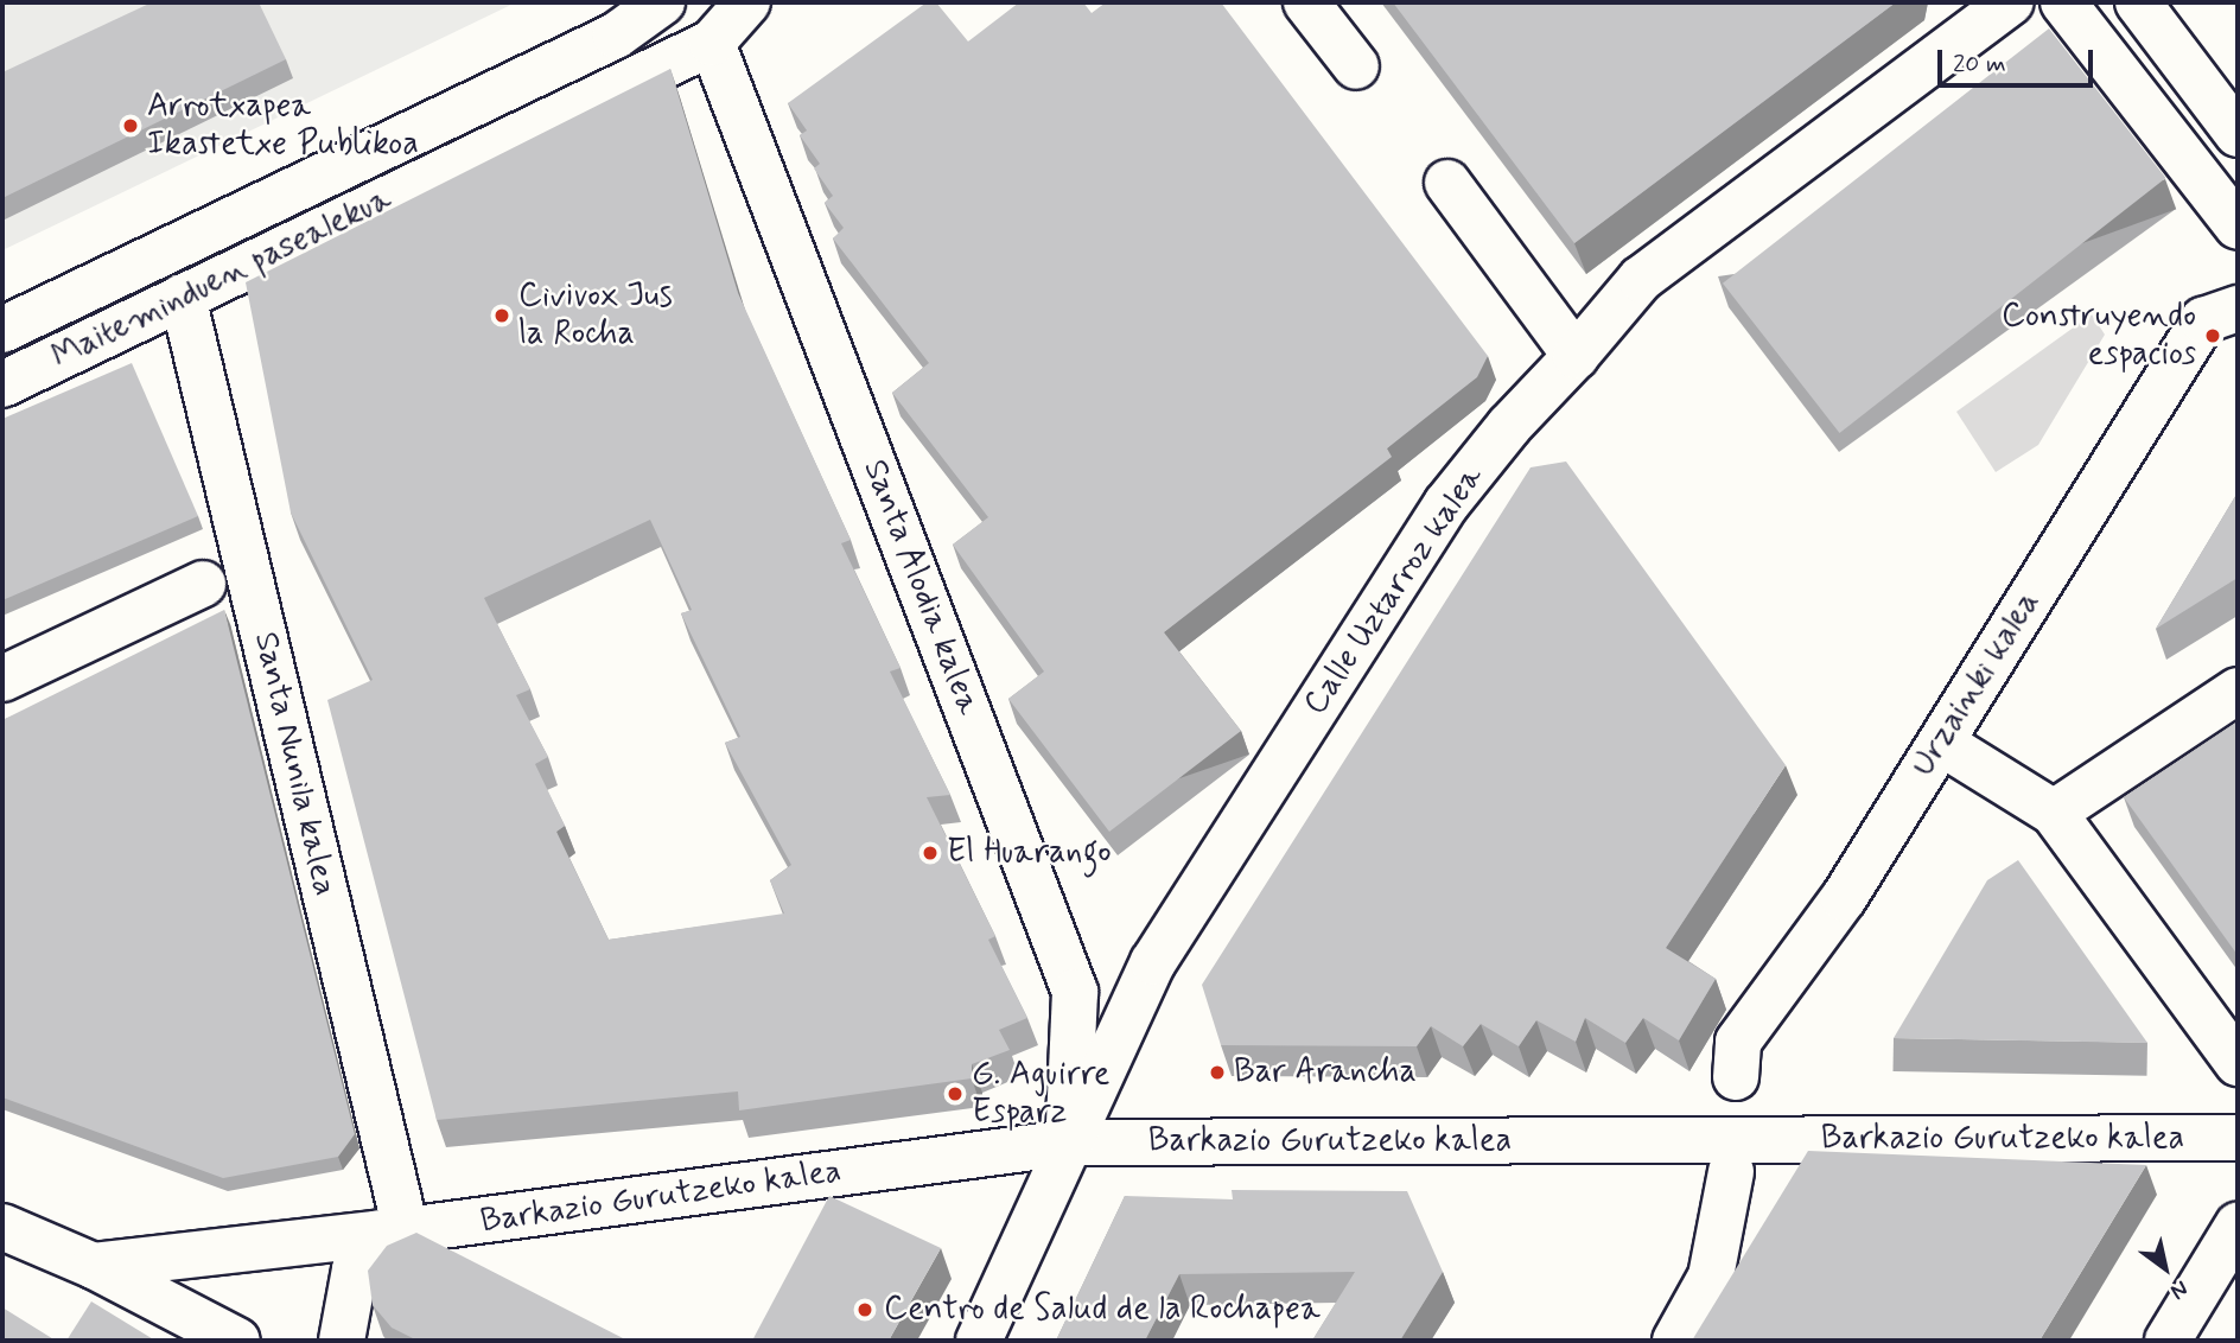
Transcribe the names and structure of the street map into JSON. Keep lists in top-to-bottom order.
{
  "streets": {
    "street": [
      "Maiteminduen pasealekua",
      "Santa Alodia kalea",
      "Calle Uztarroz kalea",
      "Urzainki kalea",
      "Santa Nunila kalea",
      "Barkazio Gurutzeko kalea"
    ]
  },
  "crossings": [
    ["Maiteminduen pasealekua", "Santa Alodia kalea"],
    ["Maiteminduen pasealekua", "Santa Nunila kalea"],
    ["Santa Alodia kalea", "Calle Uztarroz kalea"],
    ["Santa Alodia kalea", "Barkazio Gurutzeko kalea"],
    ["Calle Uztarroz kalea", "Barkazio Gurutzeko kalea"],
    ["Santa Nunila kalea", "Barkazio Gurutzeko kalea"]
  ],
  "places": [
    "Arrotxapea Ikastetxe Publikoa",
    "Civivox Jus la Rocha",
    "Construyendo espacios",
    "El Huarango",
    "Bar Arancha",
    "G. Aguirre Esparz",
    "Centro de Salud de la Rochapea"
  ],
  "scale_bar": "20 m",
  "north": "bottom right"
}
